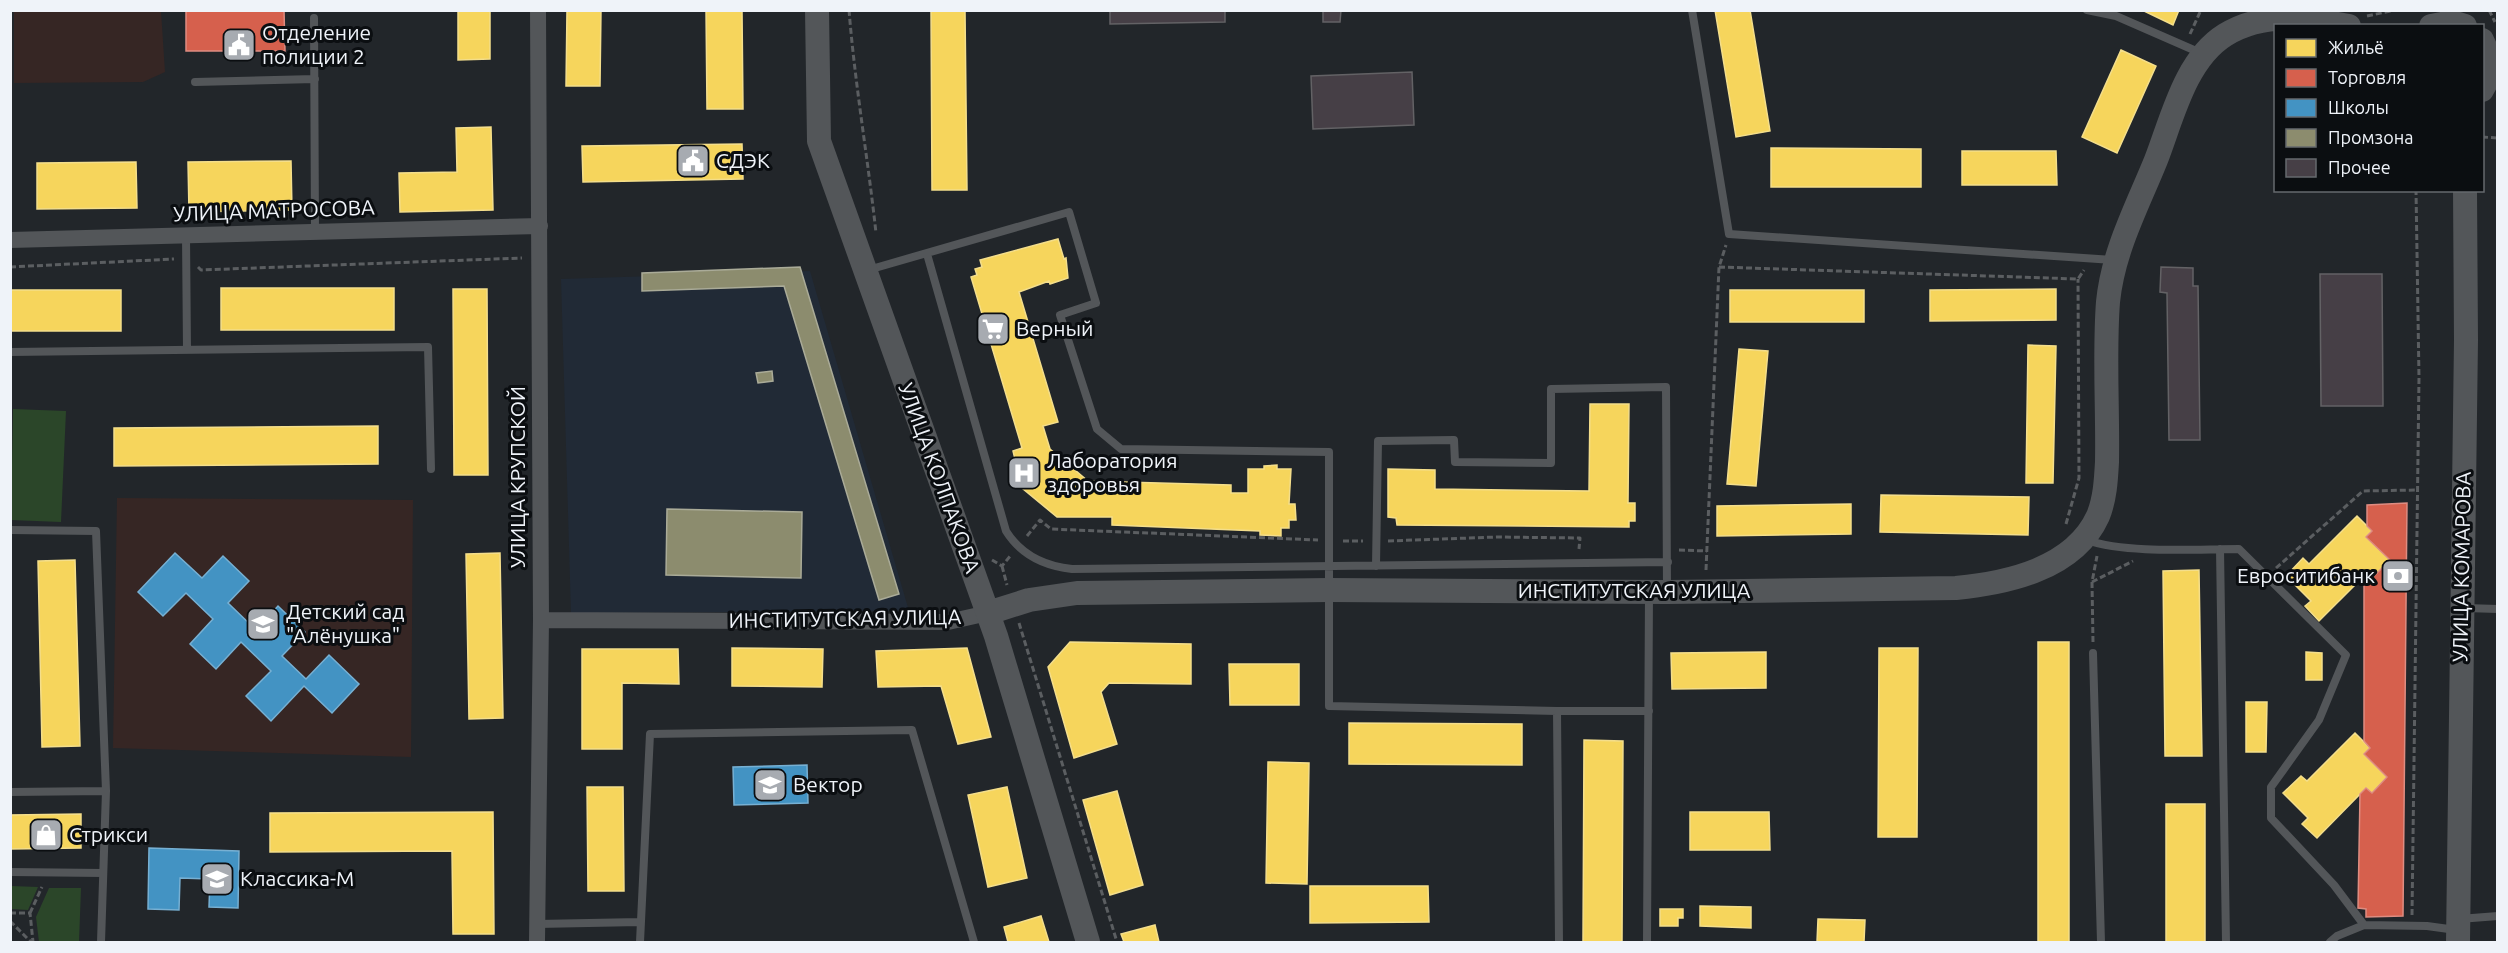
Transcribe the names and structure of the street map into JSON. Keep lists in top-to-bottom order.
{
  "streets": {
    "street": [
      "УЛИЦА МАТРОСОВА",
      "УЛИЦА КРУПСКОЙ",
      "УЛИЦА КОЛПАКОВА",
      "УЛИЦА КОМАРОВА",
      "ИНСТИТУТСКАЯ УЛИЦА"
    ]
  },
  "crossings": [
    ["УЛИЦА МАТРОСОВА", "УЛИЦА КРУПСКОЙ"],
    ["УЛИЦА КРУПСКОЙ", "ИНСТИТУТСКАЯ УЛИЦА"],
    ["УЛИЦА КОЛПАКОВА", "ИНСТИТУТСКАЯ УЛИЦА"]
  ],
  "places": {
    "public building": ["Отделение полиции 2", "СДЭК"],
    "supermarket": ["Верный"],
    "hospital": ["Лаборатория здоровья"],
    "bank": ["Евроситибанк"],
    "school or university": ["Детский сад \"Алёнушка\"", "Вектор", "Классика-М"],
    "shop": ["Стрикси"]
  },
  "legend": [
    "Жильё",
    "Торговля",
    "Школы",
    "Промзона",
    "Прочее"
  ]
}
